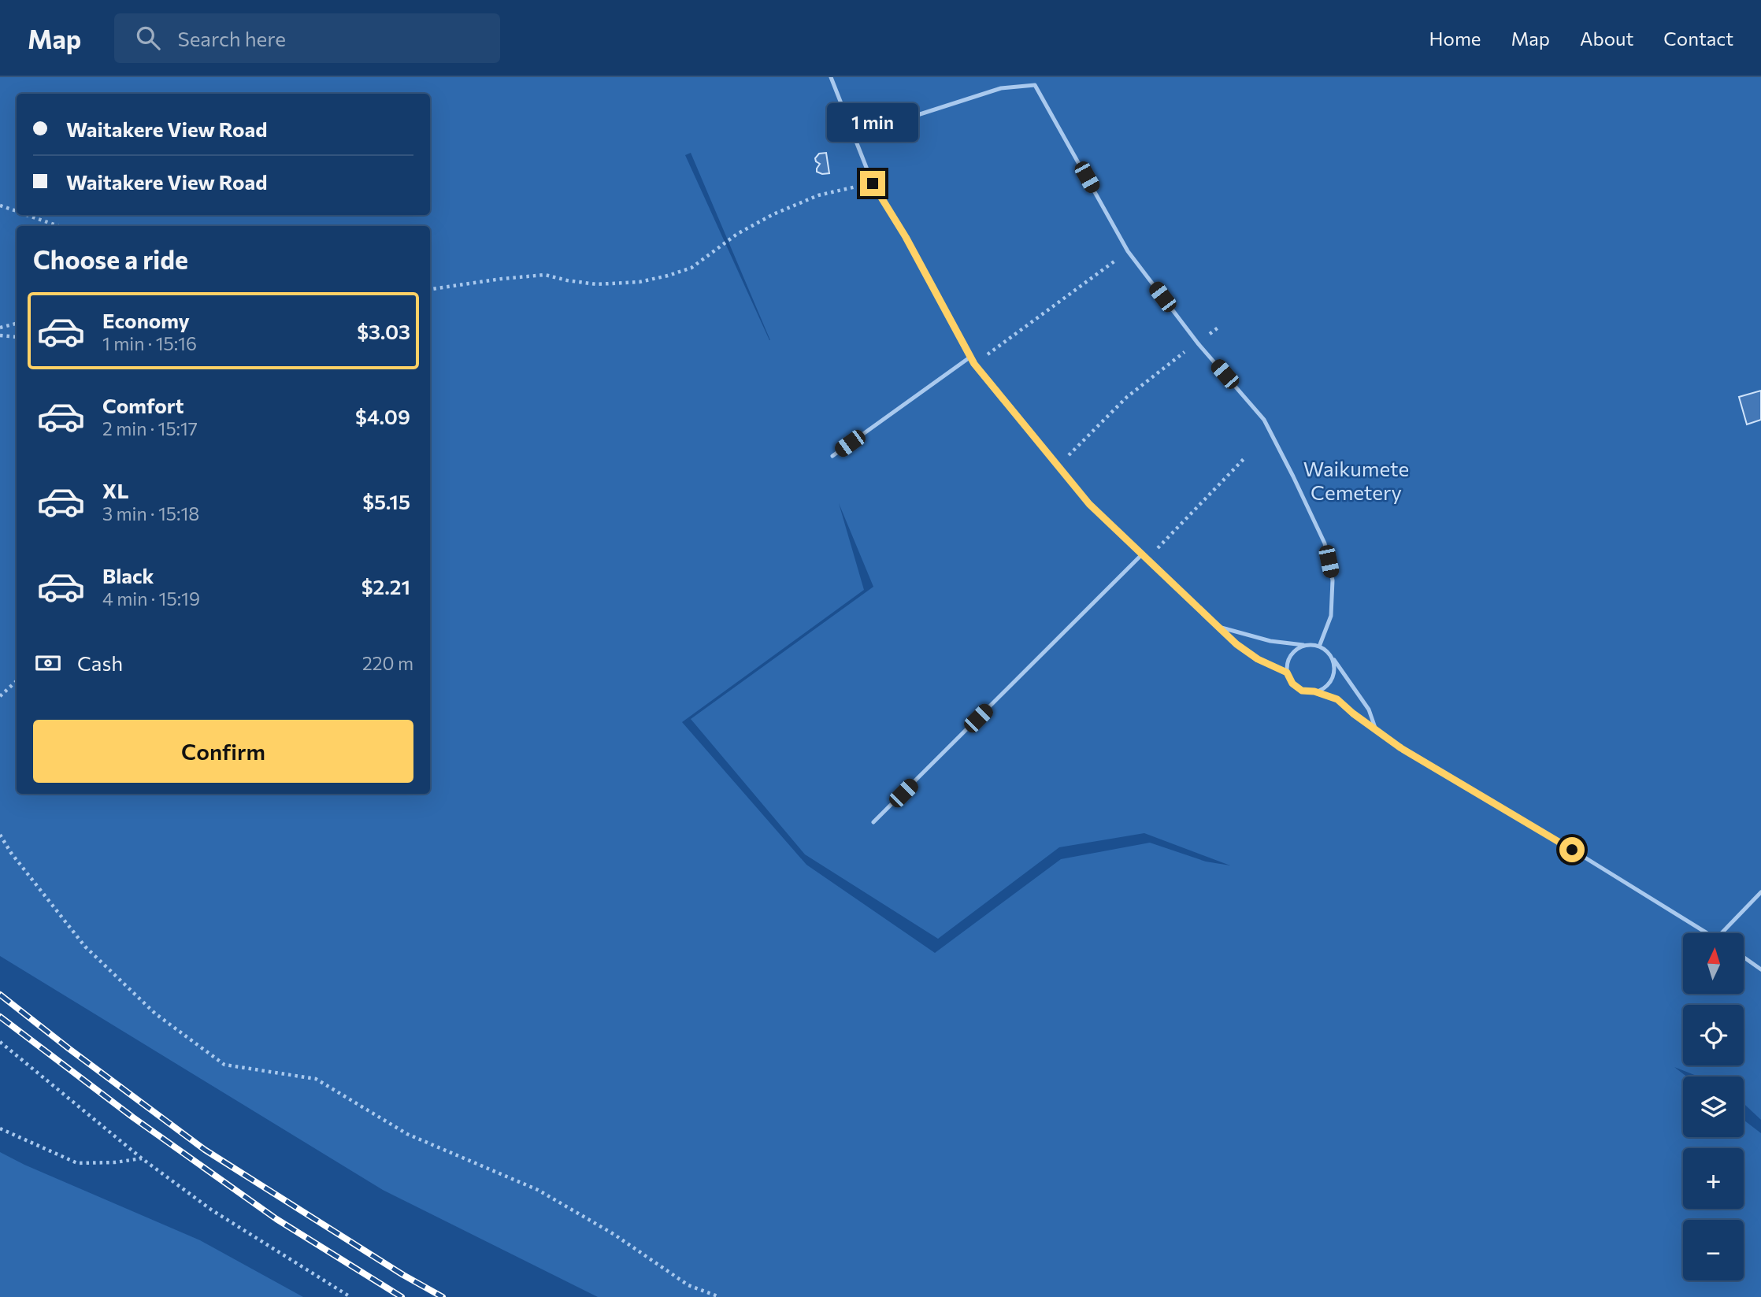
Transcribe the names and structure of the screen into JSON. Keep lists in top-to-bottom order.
{
  "parks": ["Waikumete Cemetery"],
  "north": "top",
  "page": {
    "header": "Map",
    "search": "Search here",
    "nav": [
      "Home",
      "Map",
      "About",
      "Contact"
    ],
    "banner": ["Waitakere View Road", "Waitakere View Road"],
    "bubble": "1 min",
    "heading": "Choose a ride",
    "list": [
      {
        "name": "Economy",
        "note": "1 min · 15:16",
        "value": "$3.03"
      },
      {
        "name": "Comfort",
        "note": "2 min · 15:17",
        "value": "$4.09"
      },
      {
        "name": "XL",
        "note": "3 min · 15:18",
        "value": "$5.15"
      },
      {
        "name": "Black",
        "note": "4 min · 15:19",
        "value": "$2.21"
      }
    ],
    "pay": ["Cash", "220 m"],
    "buttons": "Confirm",
    "map_buttons": ["+", "−"]
  }
}
